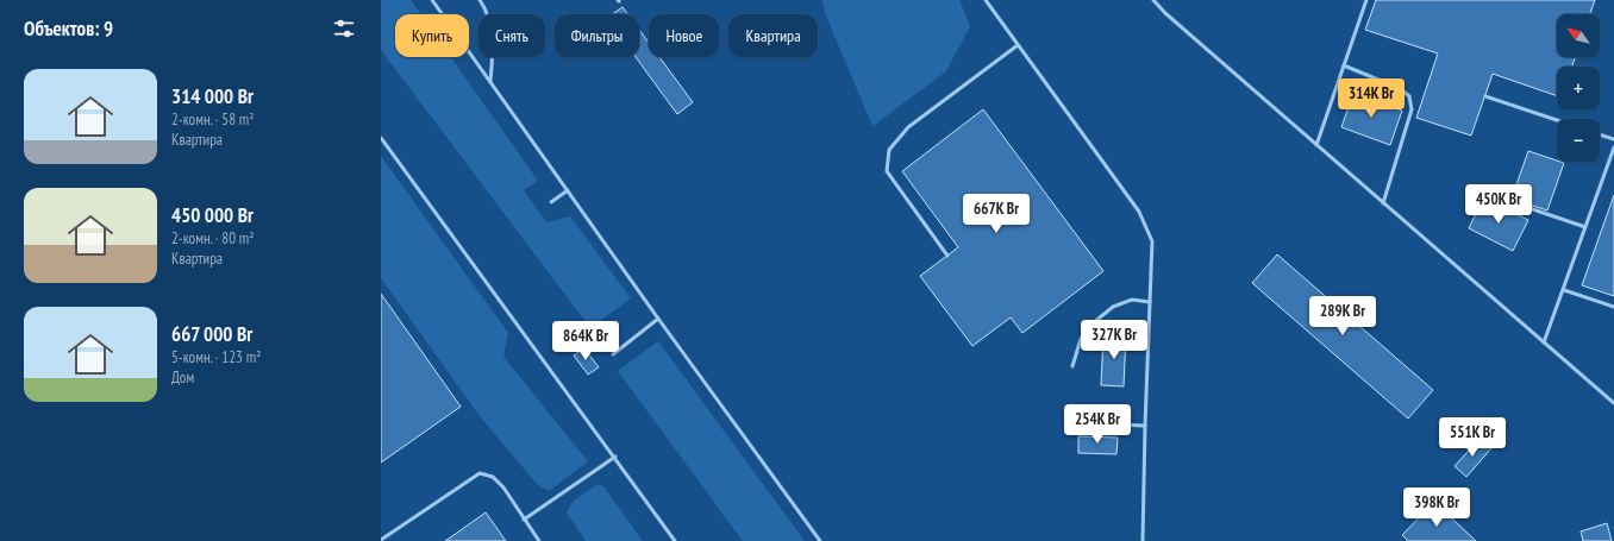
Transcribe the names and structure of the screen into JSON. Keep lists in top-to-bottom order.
{
  "north": "top left",
  "page": {
    "heading": "Объектов: 9",
    "map_buttons": ["+", "−"],
    "chip": [
      "Купить",
      "Снять",
      "Фильтры",
      "Новое",
      "Квартира"
    ],
    "list": [
      {
        "name": "314 000 Br",
        "note": "2-комн. · 58 m² · Квартира"
      },
      {
        "name": "450 000 Br",
        "note": "2-комн. · 80 m² · Квартира"
      },
      {
        "name": "667 000 Br",
        "note": "5-комн. · 123 m² · Дом"
      }
    ],
    "price": [
      "314K Br",
      "450K Br",
      "667K Br",
      "289K Br",
      "327K Br",
      "864K Br",
      "254K Br",
      "551K Br",
      "398K Br"
    ]
  }
}
